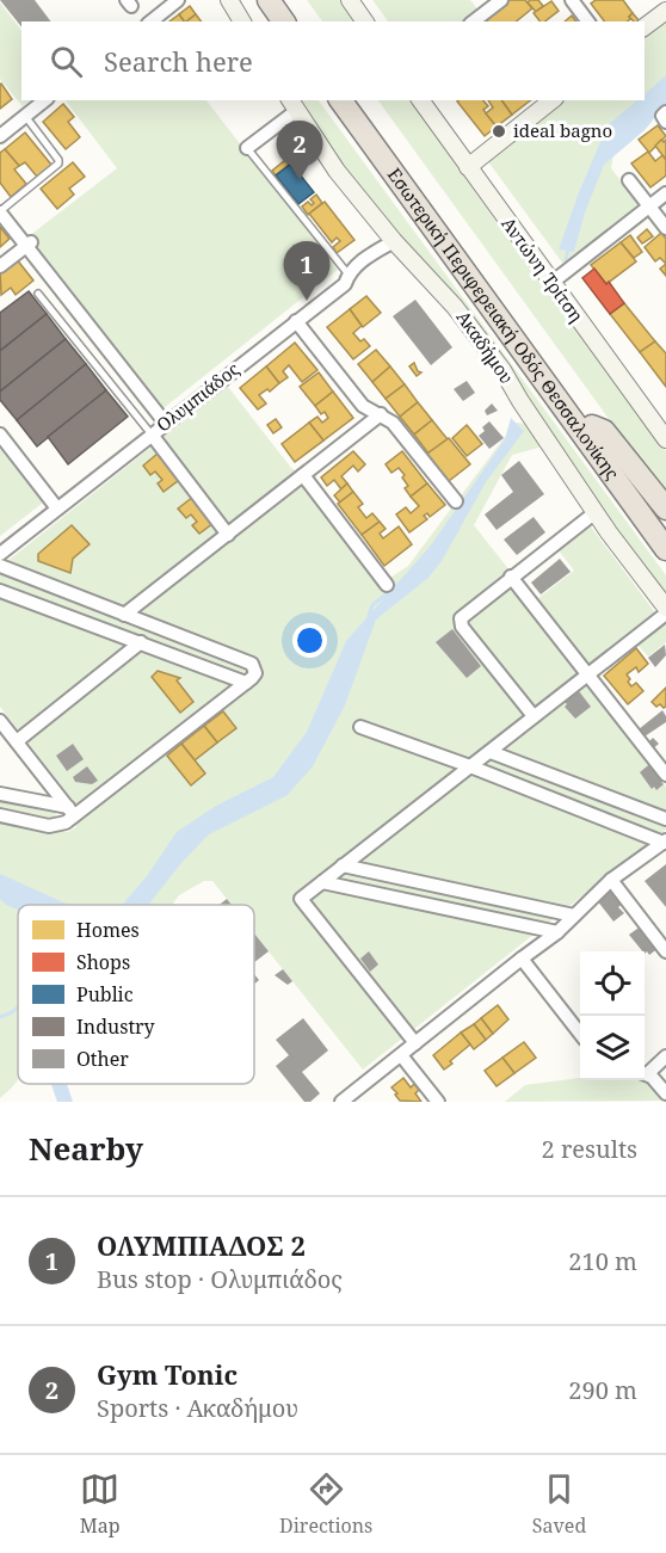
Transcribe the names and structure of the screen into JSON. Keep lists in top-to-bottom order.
{
  "streets": {
    "highway": ["Εσωτερική Περιφερειακή Οδός Θεσσαλονίκης"],
    "street": ["Αντώνη Τρίτση", "Ακαδήμου", "Ολυμπιάδος"]
  },
  "crossings": [
    ["Ακαδήμου", "Ολυμπιάδος"]
  ],
  "places": ["ideal bagno"],
  "legend": [
    "Homes",
    "Shops",
    "Public",
    "Industry",
    "Other"
  ],
  "page": {
    "search": "Search here",
    "pins": ["2", "1"],
    "heading": ["Nearby", "2 results"],
    "list": [
      {
        "mark": "1",
        "name": "ΟΛΥΜΠΙΑΔΟΣ 2",
        "note": "Bus stop · Ολυμπιάδος",
        "value": "210 m"
      },
      {
        "mark": "2",
        "name": "Gym Tonic",
        "note": "Sports · Ακαδήμου",
        "value": "290 m"
      }
    ],
    "nav": ["Map", "Directions", "Saved"]
  }
}
